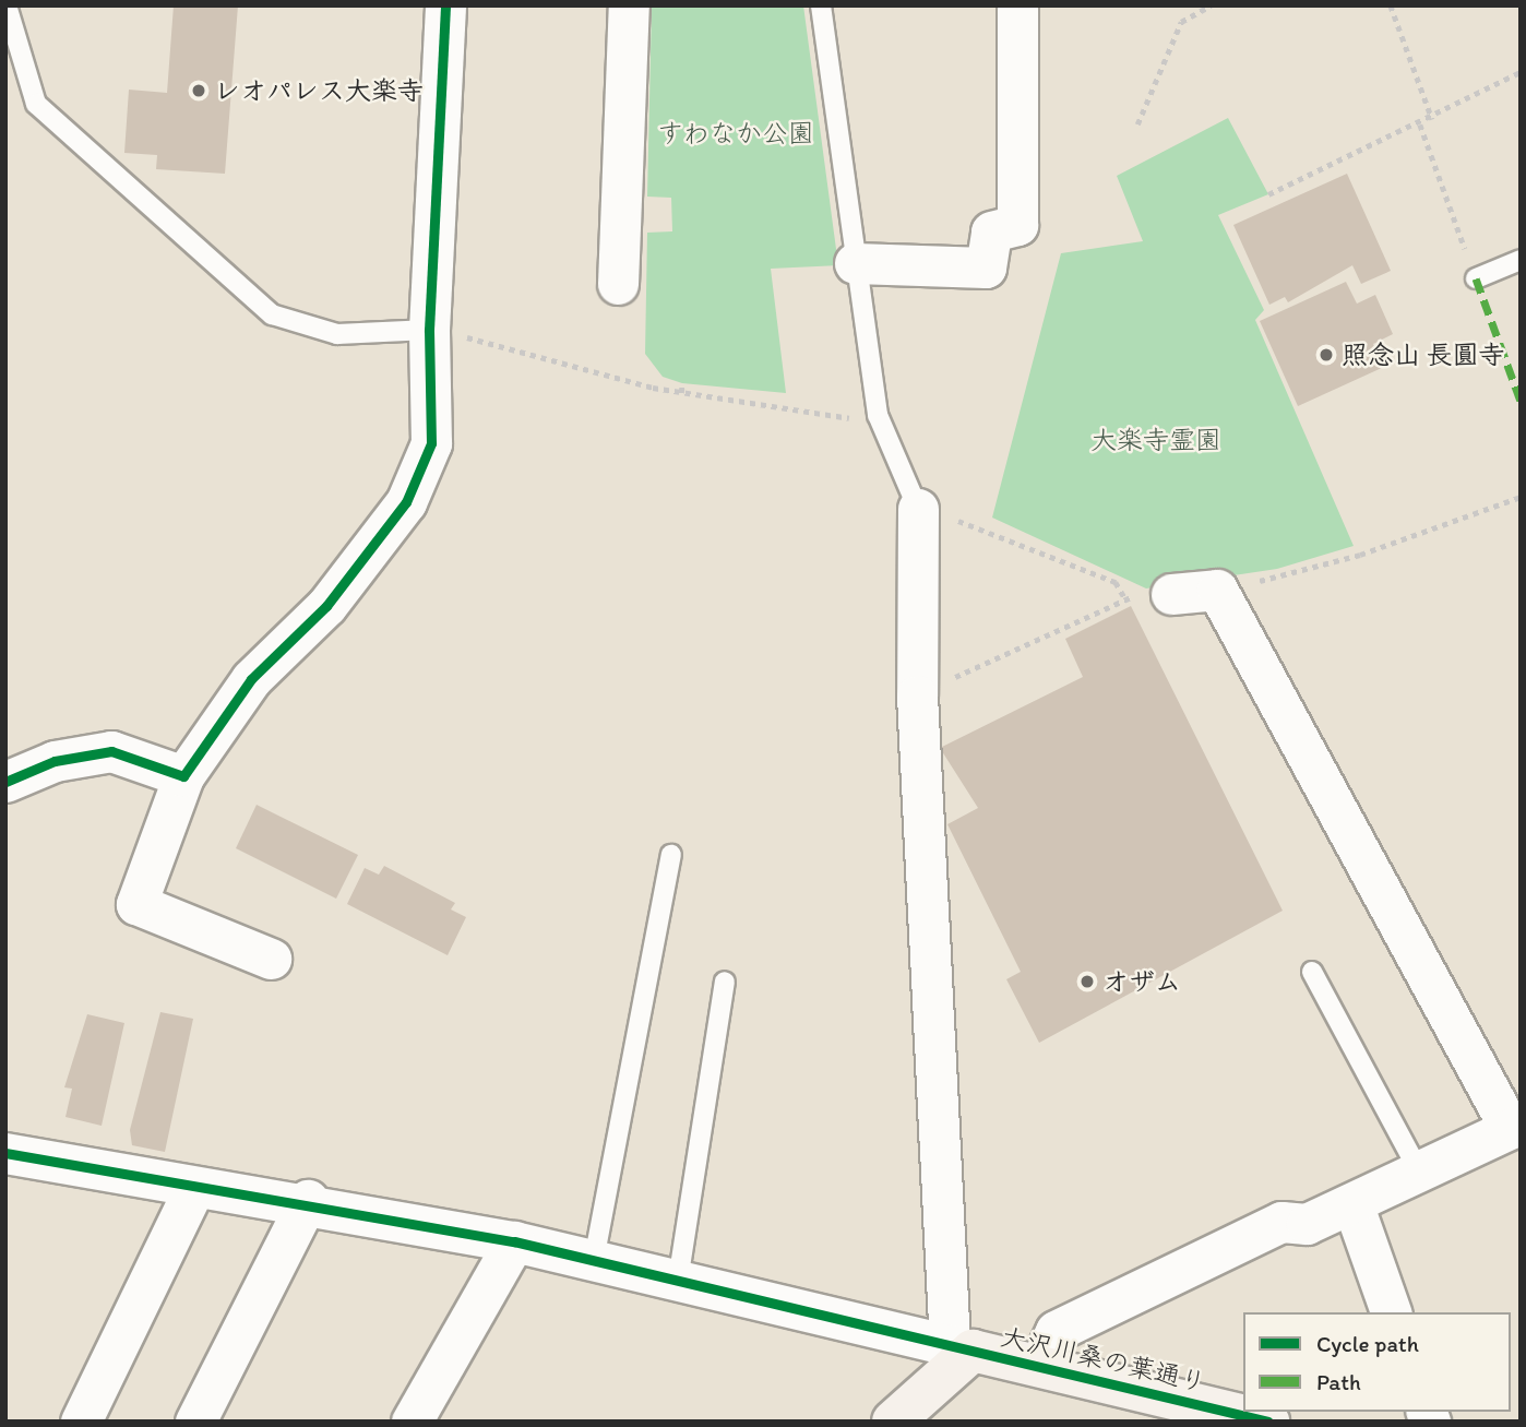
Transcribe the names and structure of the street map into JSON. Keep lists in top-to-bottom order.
{
  "streets": {
    "street": ["大沢川桑の葉通り"]
  },
  "parks": ["すわなか公園", "大楽寺霊園"],
  "places": ["レオパレス大楽寺", "照念山 長圓寺", "オザム"],
  "legend": ["Cycle path", "Path"]
}
